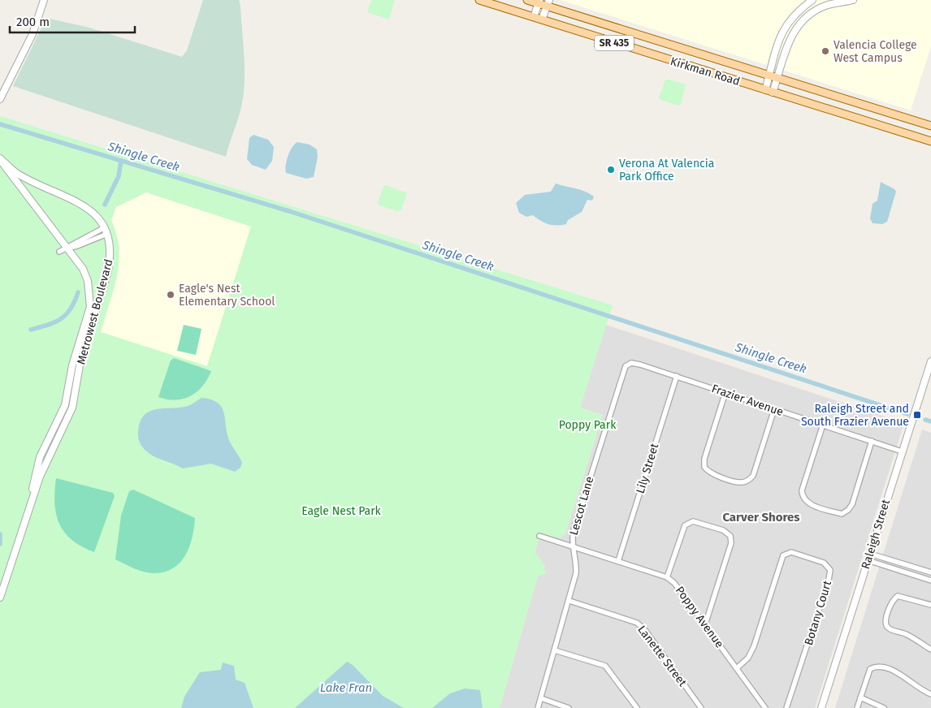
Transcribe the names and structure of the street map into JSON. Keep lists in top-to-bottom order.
{
  "streets": {
    "main road": ["SR 435", "Kirkman Road"],
    "street": [
      "Metrowest Boulevard",
      "Frazier Avenue",
      "Lily Street",
      "Lescot Lane",
      "Raleigh Street",
      "Botany Court",
      "Poppy Avenue",
      "Lanette Street"
    ]
  },
  "crossings": [
    ["Frazier Avenue", "Lily Street"],
    ["Frazier Avenue", "Lescot Lane"],
    ["Frazier Avenue", "Raleigh Street"],
    ["Lily Street", "Poppy Avenue"],
    ["Lescot Lane", "Poppy Avenue"],
    ["Lescot Lane", "Lanette Street"],
    ["Botany Court", "Poppy Avenue"]
  ],
  "districts": ["Carver Shores"],
  "water": ["Shingle Creek", "Lake Fran"],
  "parks": ["Poppy Park", "Eagle Nest Park"],
  "places": {
    "other": ["Valencia College West Campus", "Verona At Valencia Park Office", "Eagle's Nest Elementary School"],
    "transit": ["Raleigh Street and South Frazier Avenue"]
  },
  "scale_bar": "200 m"
}
